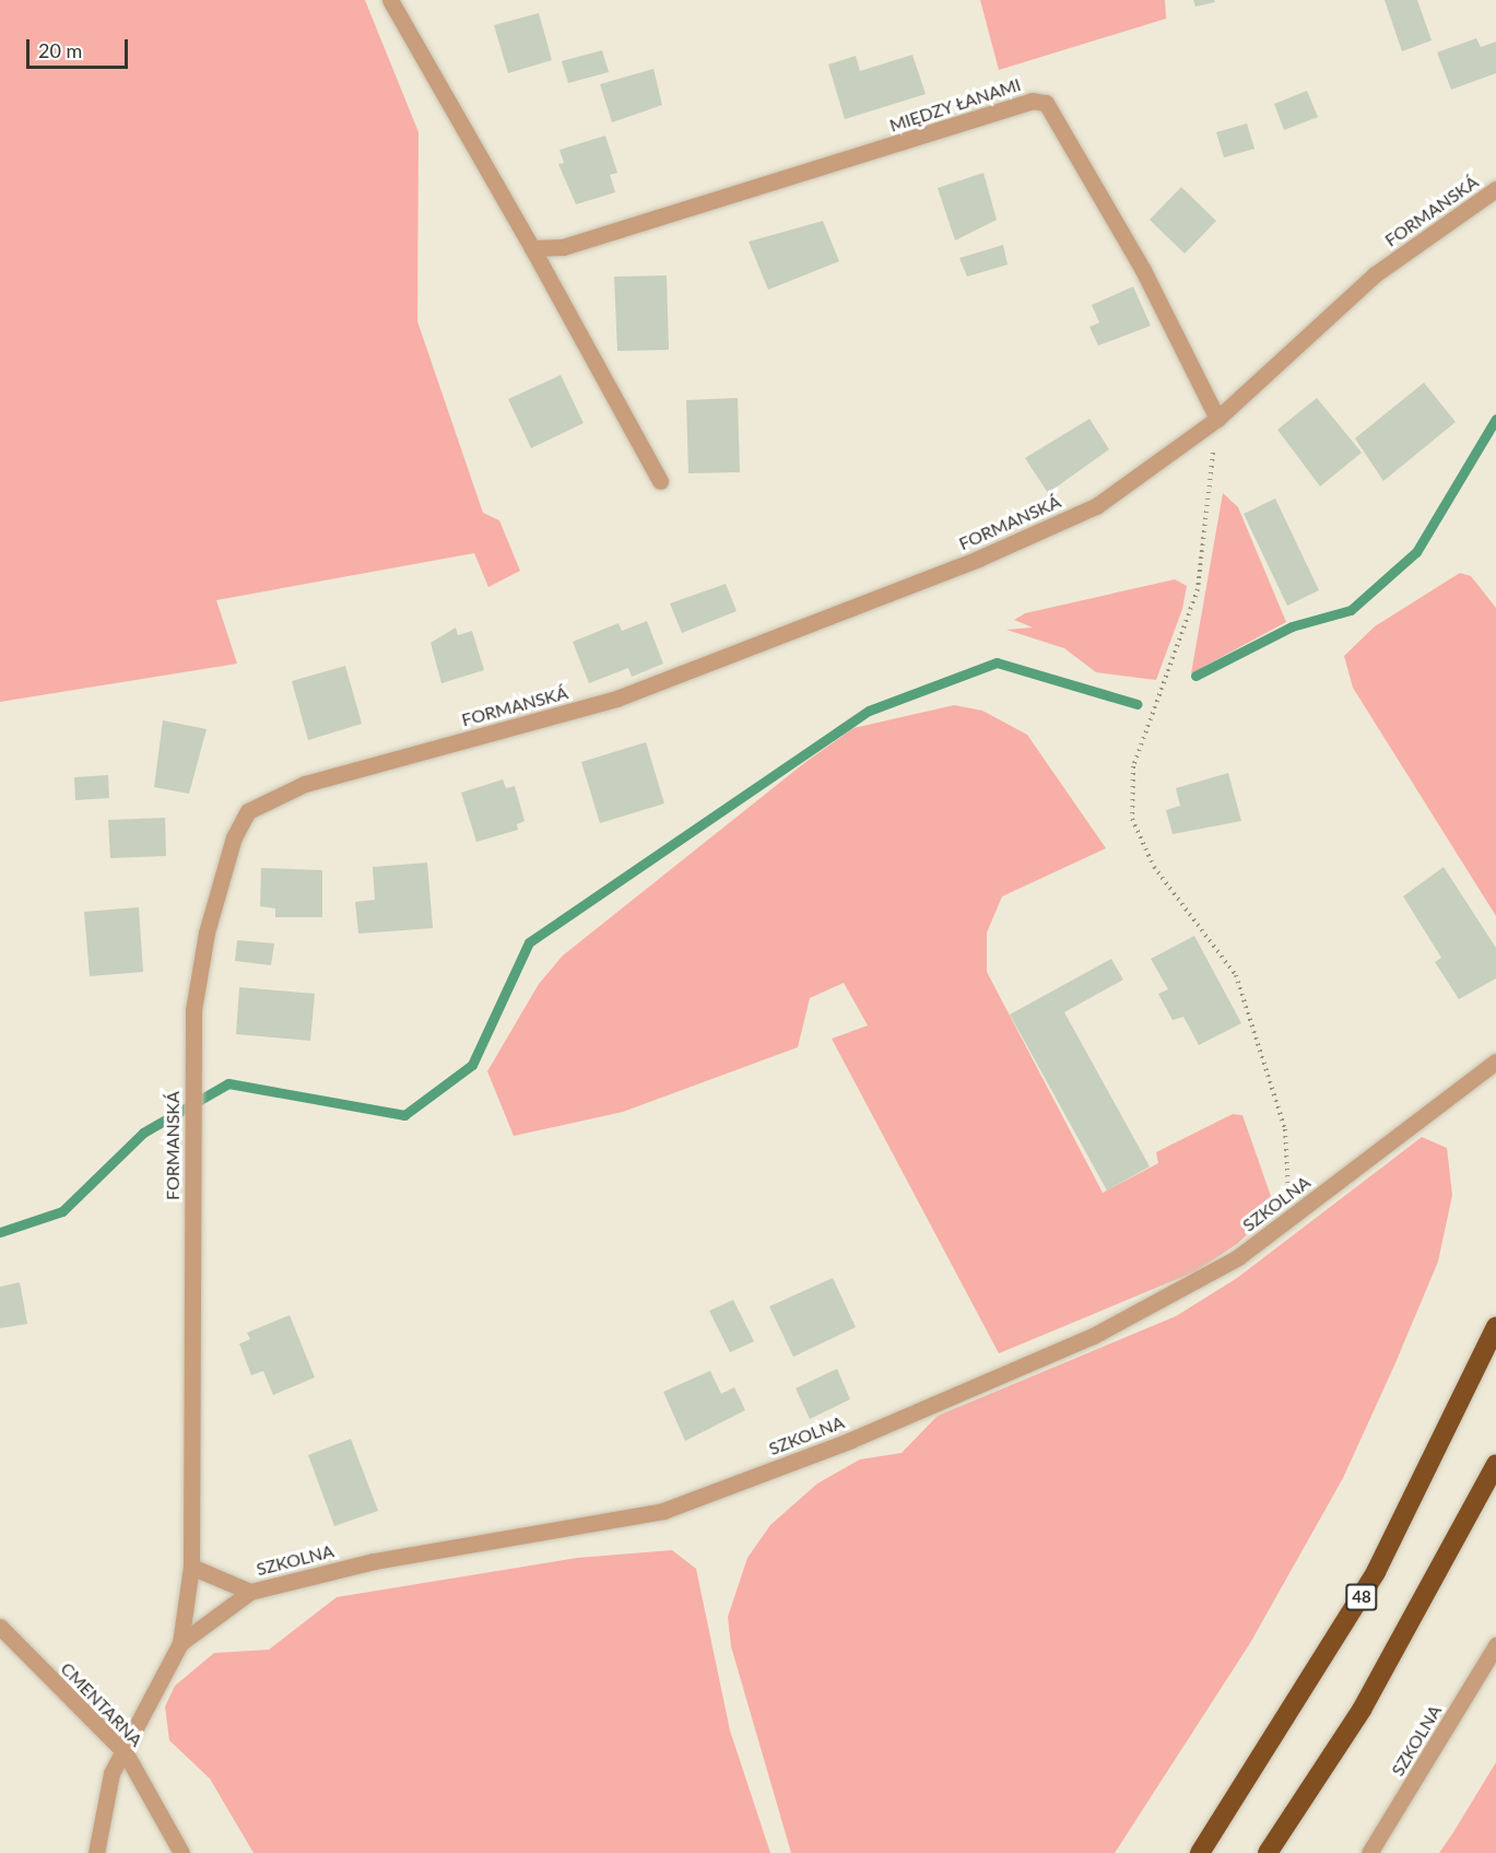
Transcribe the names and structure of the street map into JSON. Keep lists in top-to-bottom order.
{
  "streets": {
    "highway": ["48"],
    "street": [
      "MIĘDZY ŁANAMI",
      "FORMANSKÁ",
      "SZKOLNA",
      "CMENTARNA"
    ]
  },
  "crossings": [
    ["MIĘDZY ŁANAMI", "FORMANSKÁ"],
    ["FORMANSKÁ", "SZKOLNA"],
    ["SZKOLNA", "CMENTARNA"]
  ],
  "scale_bar": "20 m"
}
